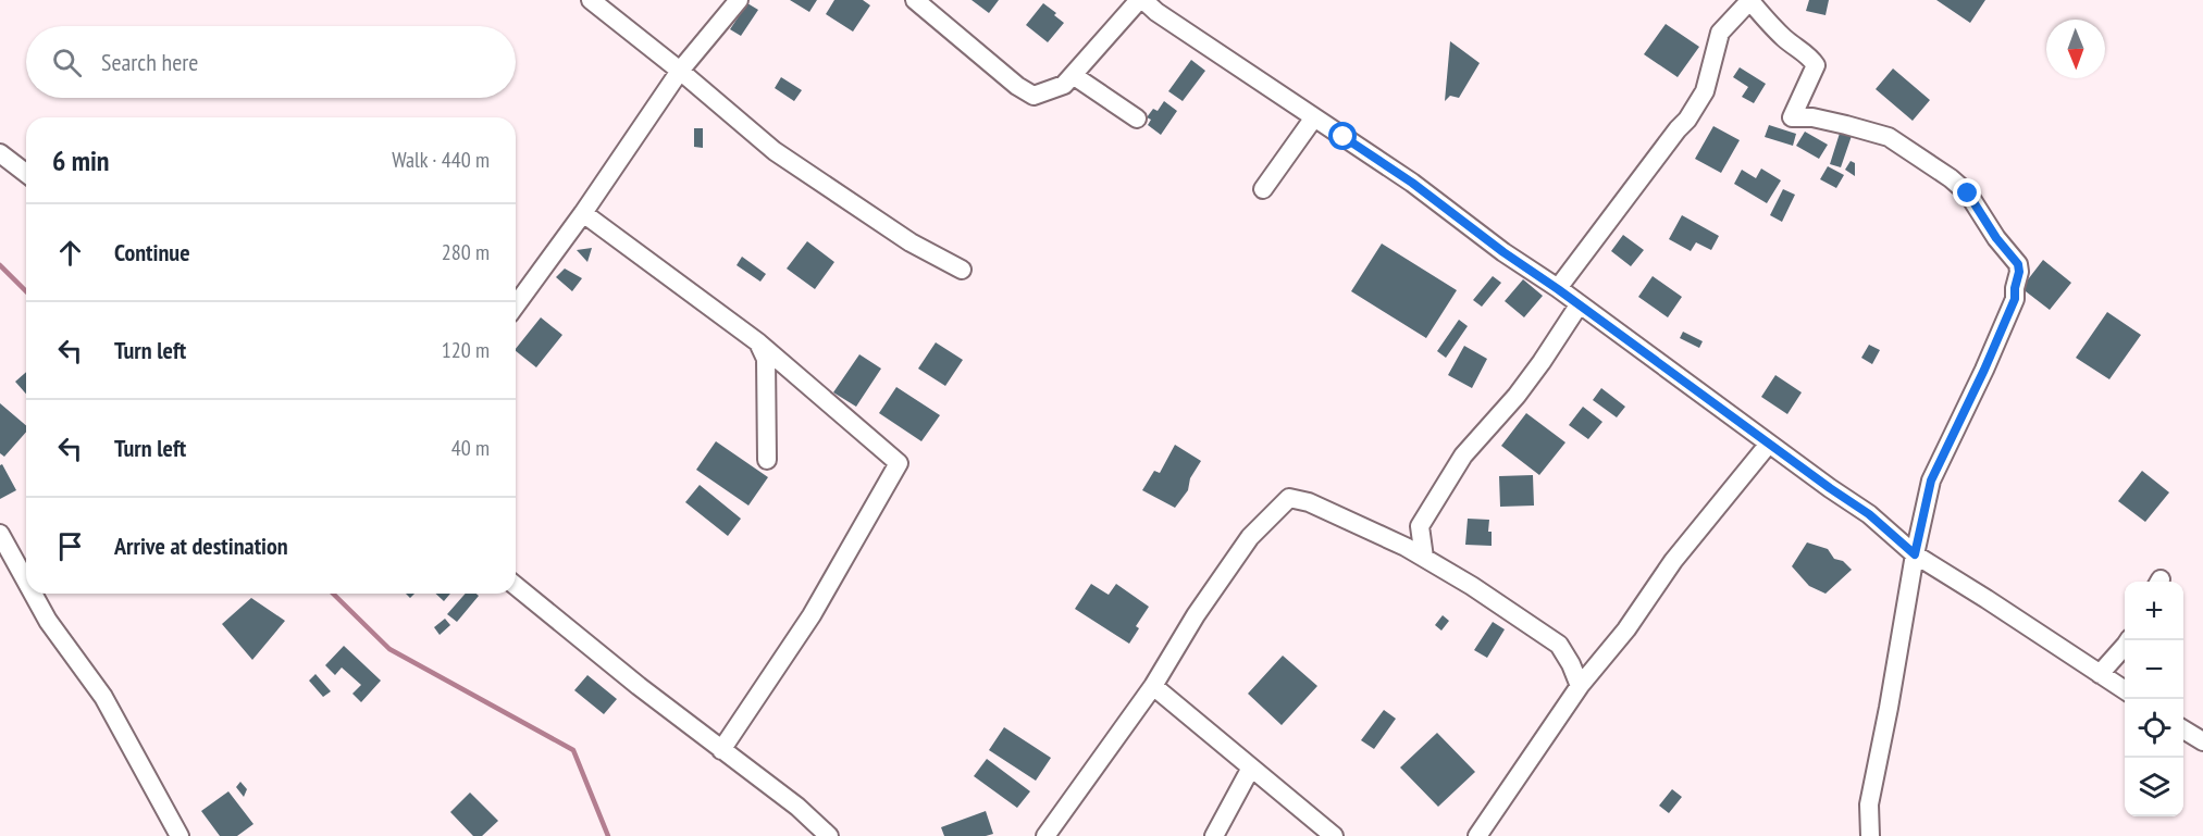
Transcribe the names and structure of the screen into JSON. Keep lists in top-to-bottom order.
{
  "north": "bottom",
  "page": {
    "search": "Search here",
    "heading": ["6 min", "Walk · 440 m"],
    "list": [
      ["Continue", "280 m"],
      ["Turn left", "120 m"],
      ["Turn left", "40 m"],
      "Arrive at destination"
    ],
    "map_buttons": ["+", "−"]
  }
}
